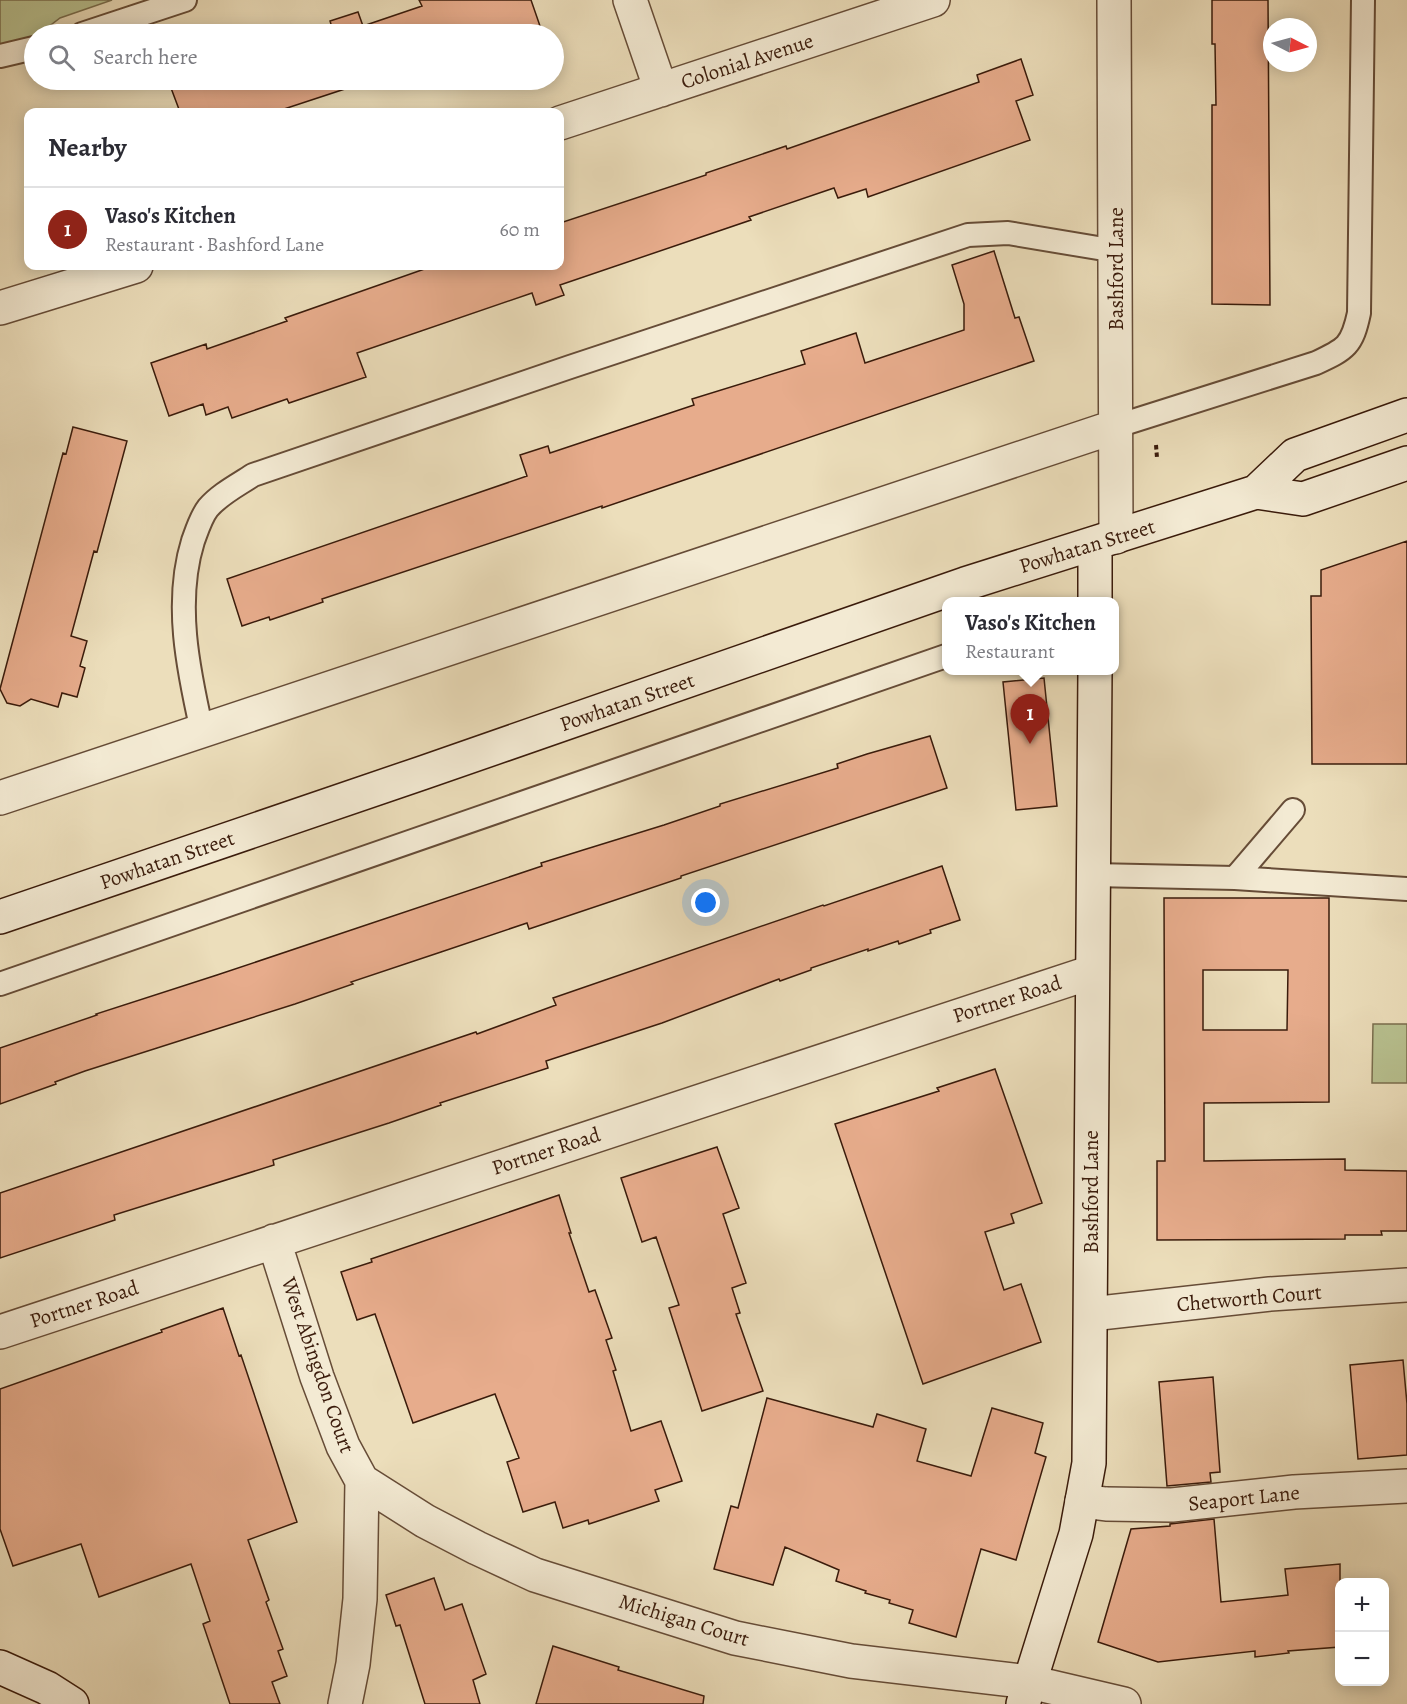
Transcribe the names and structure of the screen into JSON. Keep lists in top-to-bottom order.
{
  "streets": {
    "street": [
      "Colonial Avenue",
      "Bashford Lane",
      "Powhatan Street",
      "Portner Road",
      "Chetworth Court",
      "West Abingdon Court",
      "Seaport Lane",
      "Michigan Court"
    ]
  },
  "crossings": [
    ["Bashford Lane", "Powhatan Street"],
    ["Bashford Lane", "Portner Road"],
    ["Bashford Lane", "Chetworth Court"],
    ["Bashford Lane", "Seaport Lane"],
    ["Bashford Lane", "Michigan Court"],
    ["Portner Road", "West Abingdon Court"],
    ["West Abingdon Court", "Michigan Court"]
  ],
  "north": "right",
  "page": {
    "search": "Search here",
    "heading": "Nearby",
    "list": [
      {
        "mark": "1",
        "name": "Vaso's Kitchen",
        "note": "Restaurant · Bashford Lane",
        "value": "60 m"
      }
    ],
    "popup": ["Vaso's Kitchen", "Restaurant"],
    "pins": "1",
    "map_buttons": ["+", "−"]
  }
}
